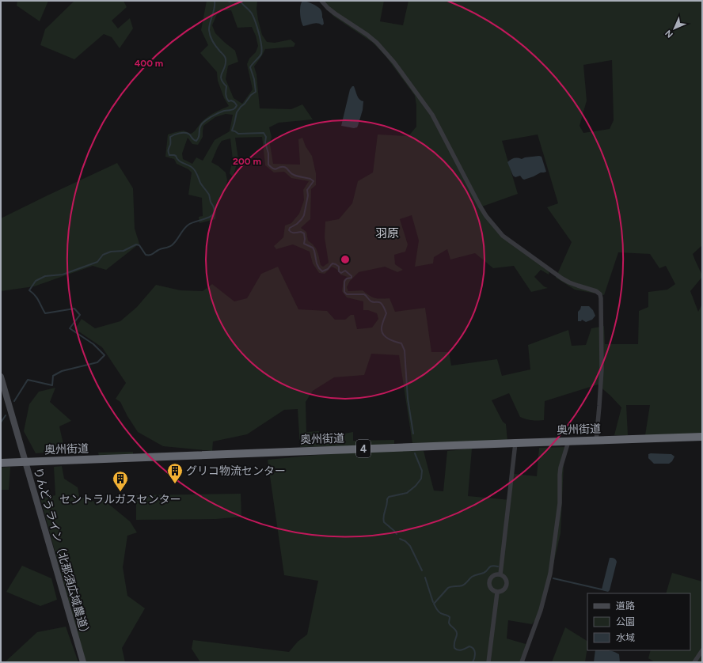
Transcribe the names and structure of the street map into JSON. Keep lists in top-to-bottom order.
{
  "streets": {
    "highway": ["奥州街道", "4"],
    "street": ["りんどうライン（北那須広域農道）"]
  },
  "crossings": [
    ["奥州街道", "りんどうライン（北那須広域農道）"]
  ],
  "districts": ["羽原"],
  "places": {
    "building": ["グリコ物流センター", "セントラルガスセンター"]
  },
  "legend": ["道路", "公園", "水域"],
  "north": "bottom left",
  "rings": ["400 m", "200 m"]
}
